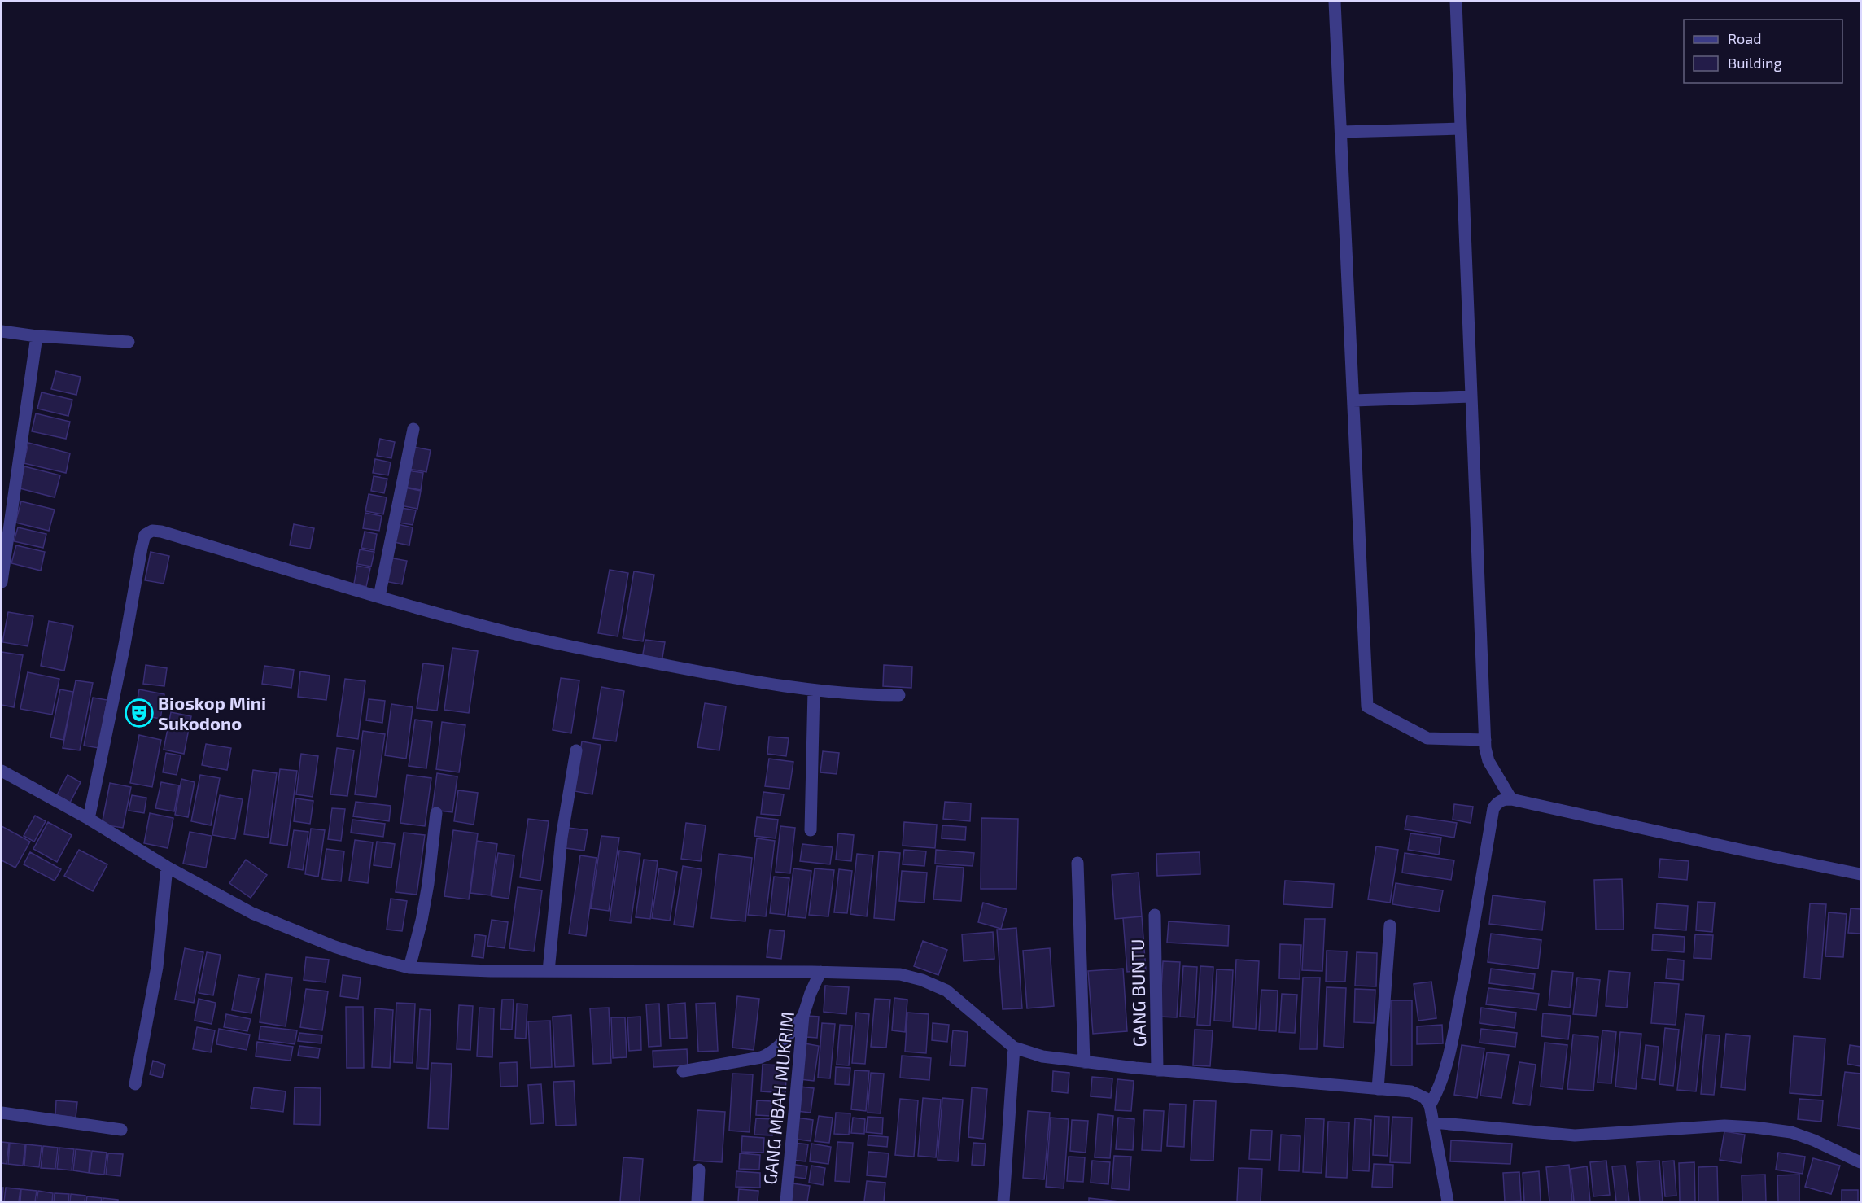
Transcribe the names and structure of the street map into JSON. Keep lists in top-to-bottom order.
{
  "streets": {
    "street": ["GANG BUNTU", "GANG MBAH MUKRIM"]
  },
  "places": {
    "theatre": ["Bioskop Mini Sukodono"]
  },
  "legend": ["Road", "Building"]
}
